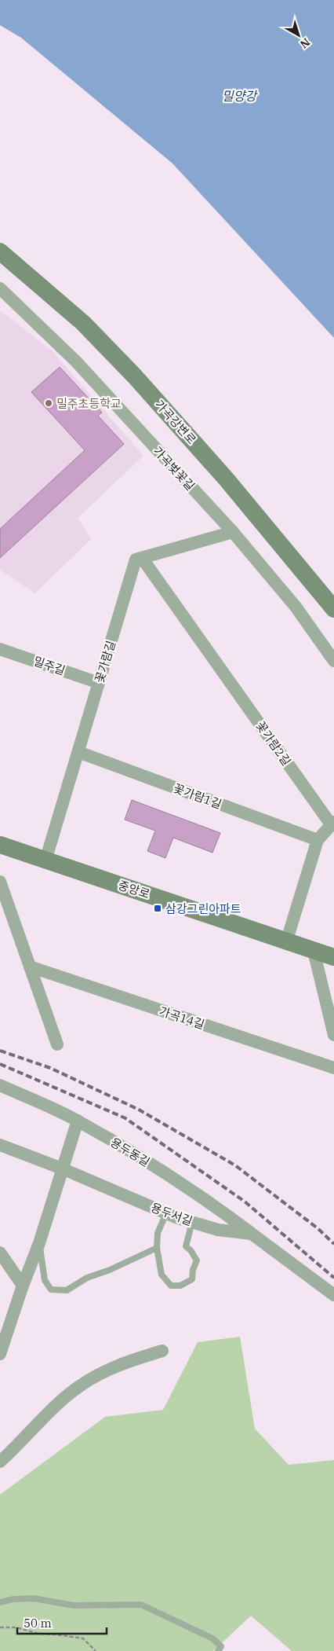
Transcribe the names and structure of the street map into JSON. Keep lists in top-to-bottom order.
{
  "streets": {
    "main road": ["가곡강변로", "중앙로"],
    "street": [
      "가곡벚꽃길",
      "꽃가람길",
      "밀주길",
      "꽃가람2길",
      "꽃가람1길",
      "가곡14길",
      "용두동길",
      "용두서길"
    ]
  },
  "crossings": [
    ["꽃가람길", "밀주길"],
    ["꽃가람길", "꽃가람2길"],
    ["꽃가람길", "꽃가람1길"],
    ["꽃가람길", "중앙로"],
    ["꽃가람2길", "꽃가람1길"],
    ["꽃가람2길", "중앙로"],
    ["용두동길", "용두서길"]
  ],
  "water": ["밀양강"],
  "places": {
    "other": ["밀주초등학교"],
    "transit": ["삼강그린아파트"]
  },
  "scale_bar": "50 m",
  "north": "bottom right"
}
